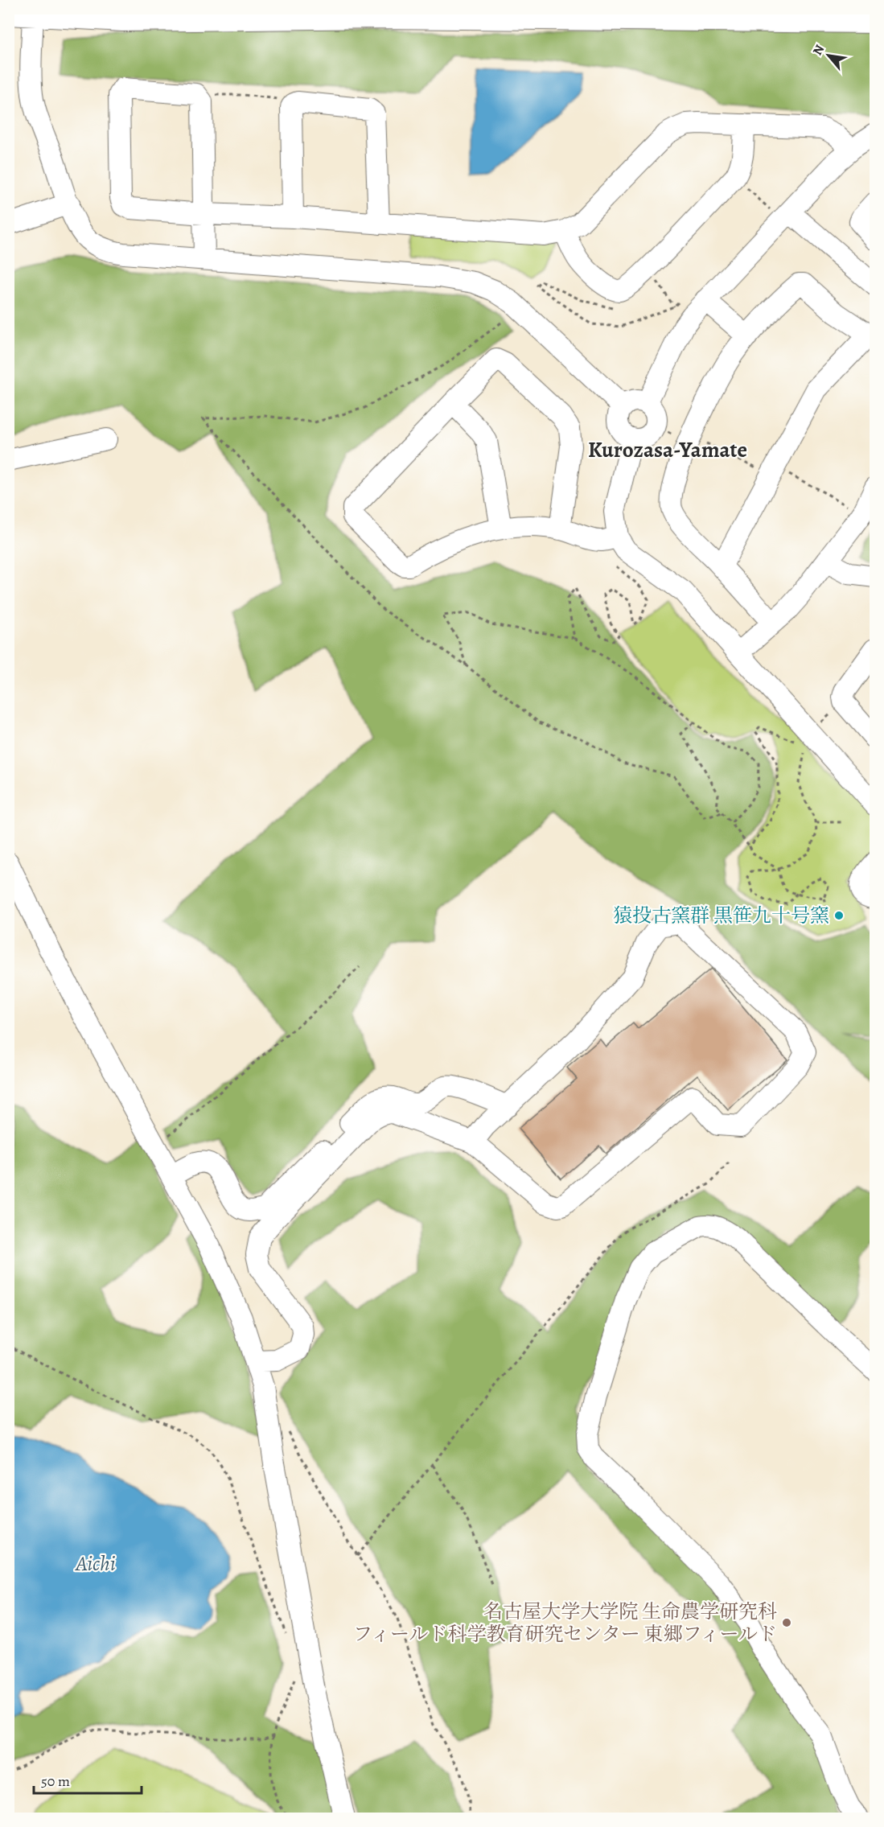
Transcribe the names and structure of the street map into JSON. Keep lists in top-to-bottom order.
{
  "districts": ["Kurozasa-Yamate"],
  "water": ["Aichi"],
  "places": ["猿投古窯群 黒笹九十号窯", "名古屋大学大学院 生命農学研究科 フィールド科学教育研究センター 東郷フィールド"],
  "scale_bar": "50 m",
  "north": "top left"
}
